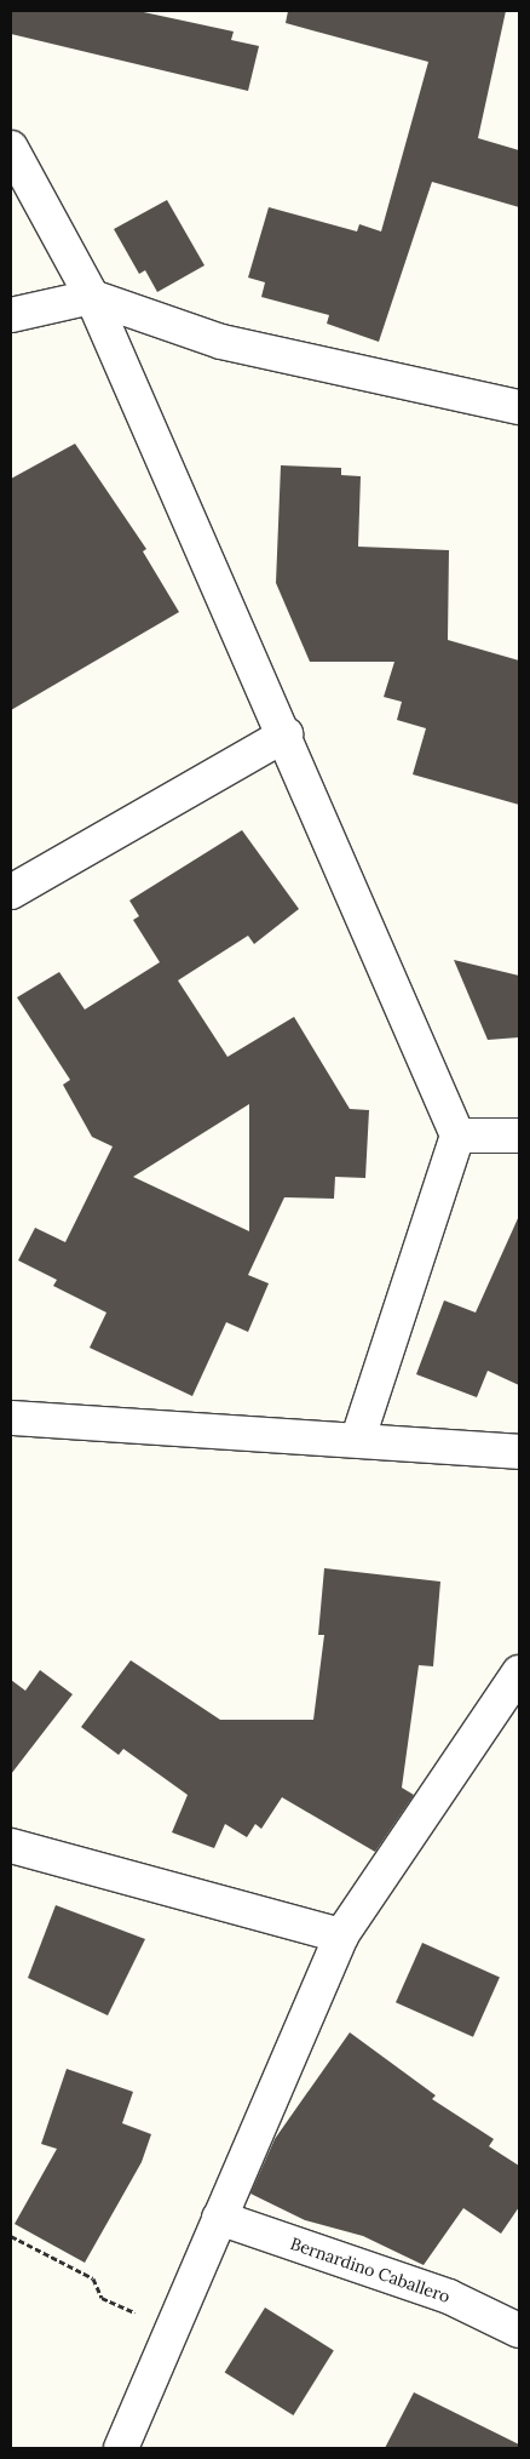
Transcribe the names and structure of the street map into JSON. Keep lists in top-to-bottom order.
{
  "streets": {
    "street": ["Bernardino Caballero"]
  }
}
